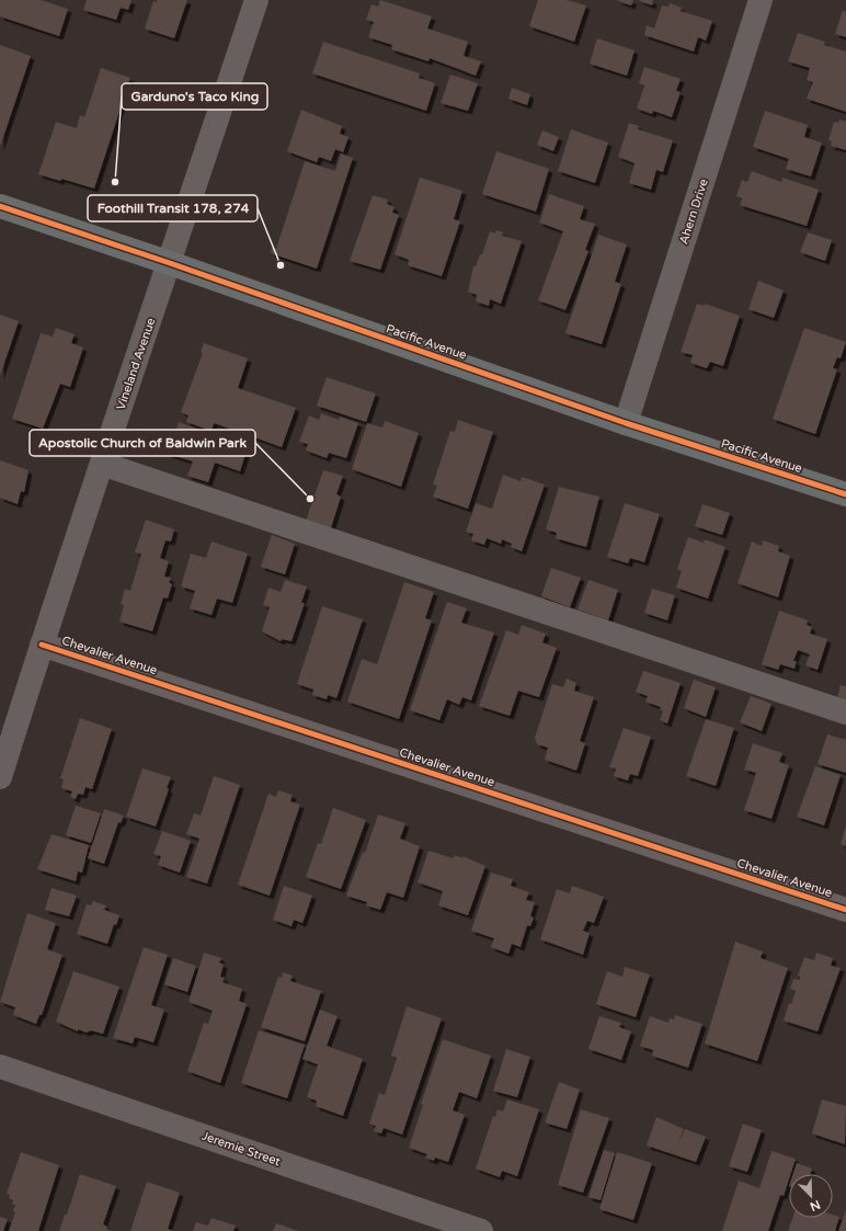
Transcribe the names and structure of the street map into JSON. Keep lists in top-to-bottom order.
{
  "streets": {
    "main road": ["Pacific Avenue"],
    "street": [
      "Ahern Drive",
      "Vineland Avenue",
      "Chevalier Avenue",
      "Jeremie Street"
    ]
  },
  "crossings": [
    ["Ahern Drive", "Pacific Avenue"],
    ["Pacific Avenue", "Vineland Avenue"],
    ["Vineland Avenue", "Chevalier Avenue"]
  ],
  "places": ["Garduno's Taco King", "Foothill Transit 178, 274", "Apostolic Church of Baldwin Park"],
  "north": "bottom right"
}
